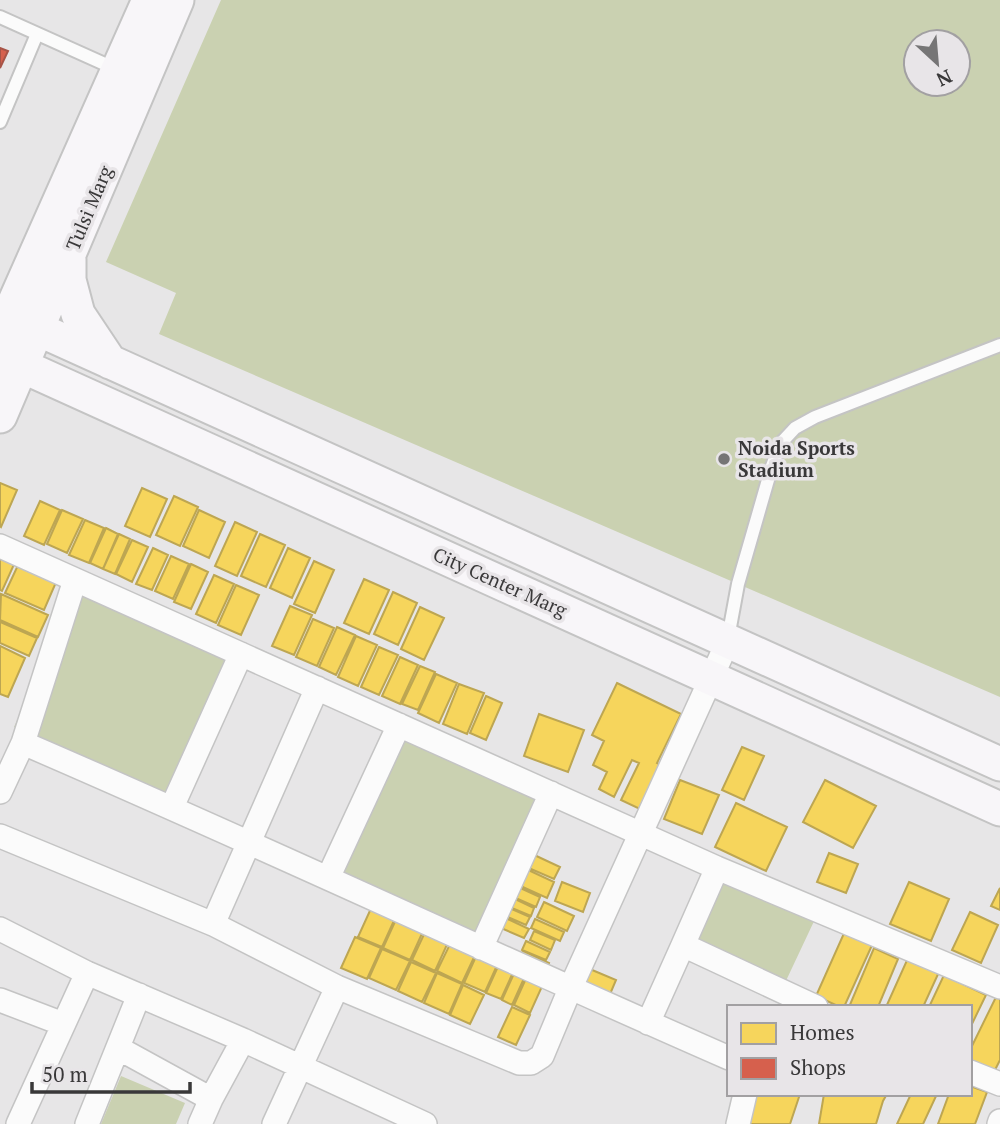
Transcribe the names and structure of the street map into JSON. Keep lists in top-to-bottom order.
{
  "streets": {
    "street": ["Tulsi Marg", "City Center Marg"]
  },
  "crossings": [
    ["Tulsi Marg", "City Center Marg"]
  ],
  "places": ["Noida Sports Stadium"],
  "legend": ["Homes", "Shops"],
  "scale_bar": "50 m",
  "north": "bottom right"
}
